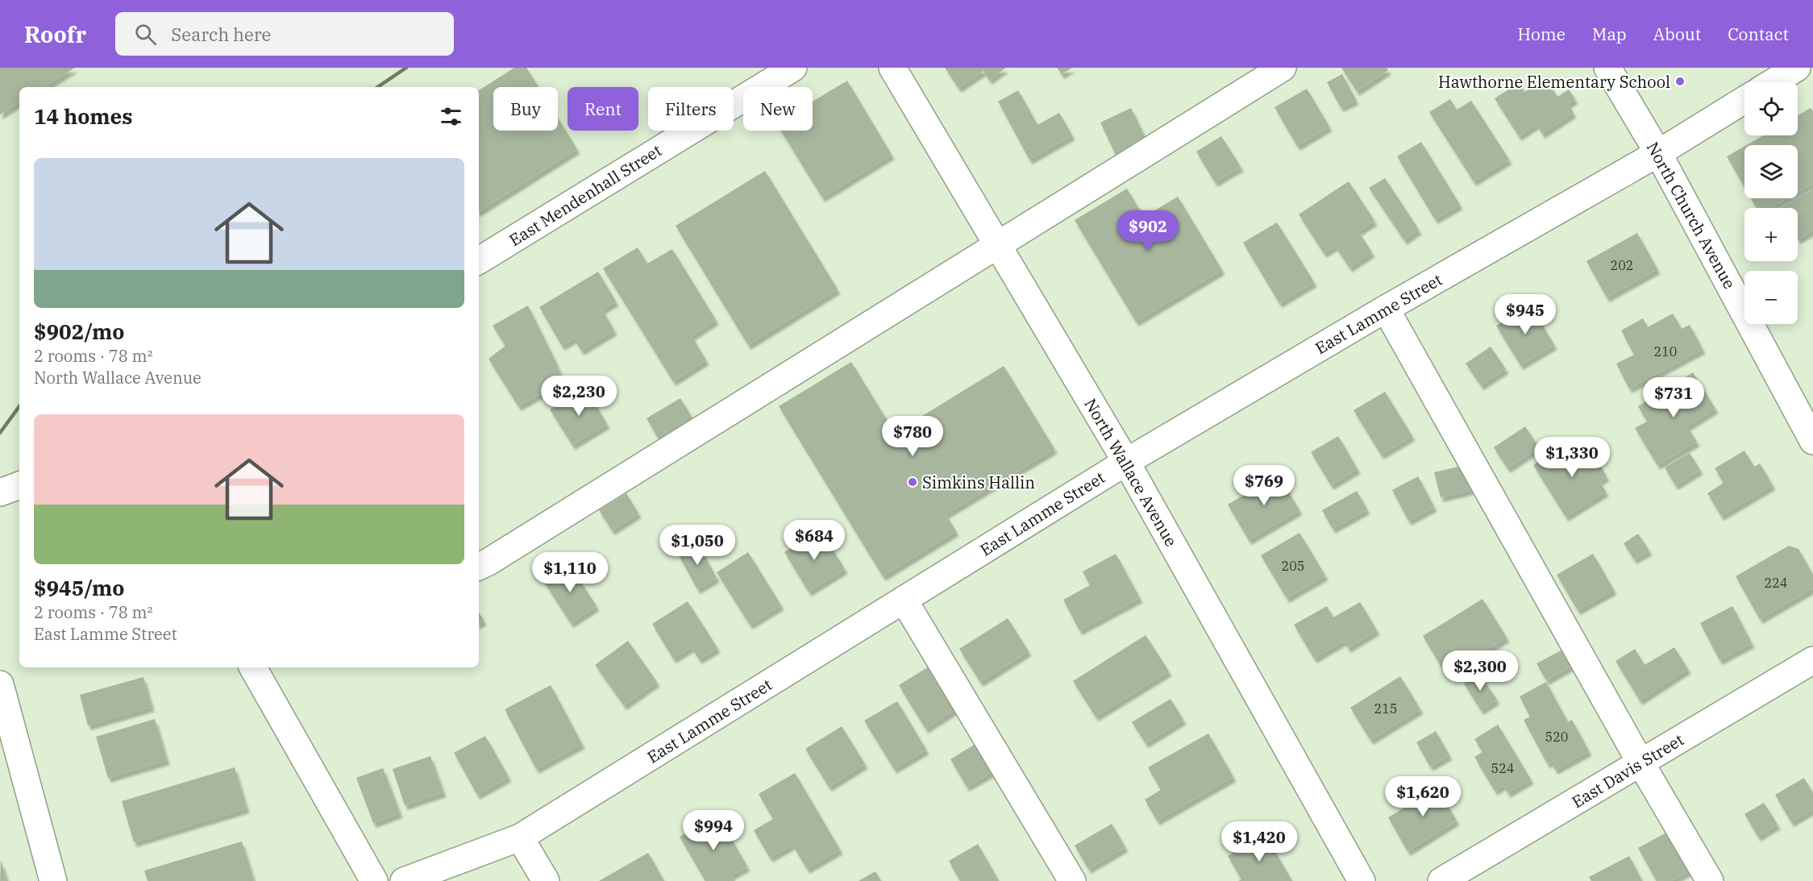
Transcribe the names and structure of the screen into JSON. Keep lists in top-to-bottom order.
{
  "streets": {
    "street": [
      "East Mendenhall Street",
      "North Church Avenue",
      "East Lamme Street",
      "North Wallace Avenue",
      "East Davis Street"
    ]
  },
  "crossings": [
    ["North Church Avenue", "East Lamme Street"],
    ["East Lamme Street", "North Wallace Avenue"]
  ],
  "places": ["Hawthorne Elementary School", "Simkins Hallin"],
  "house_numbers": [
    "202",
    "210",
    "205",
    "224",
    "215",
    "520",
    "524"
  ],
  "page": {
    "header": "Roofr",
    "search": "Search here",
    "nav": [
      "Home",
      "Map",
      "About",
      "Contact"
    ],
    "map_buttons": ["+", "−"],
    "chip": [
      "Buy",
      "Rent",
      "Filters",
      "New"
    ],
    "heading": "14 homes",
    "list": [
      {
        "name": "$902/mo",
        "note": "2 rooms · 78 m² · North Wallace Avenue"
      },
      {
        "name": "$945/mo",
        "note": "2 rooms · 78 m² · East Lamme Street"
      }
    ],
    "price": [
      "$902",
      "$945",
      "$2,230",
      "$731",
      "$780",
      "$1,330",
      "$769",
      "$684",
      "$1,050",
      "$1,110",
      "$2,300",
      "$1,620",
      "$994",
      "$1,420"
    ]
  }
}
